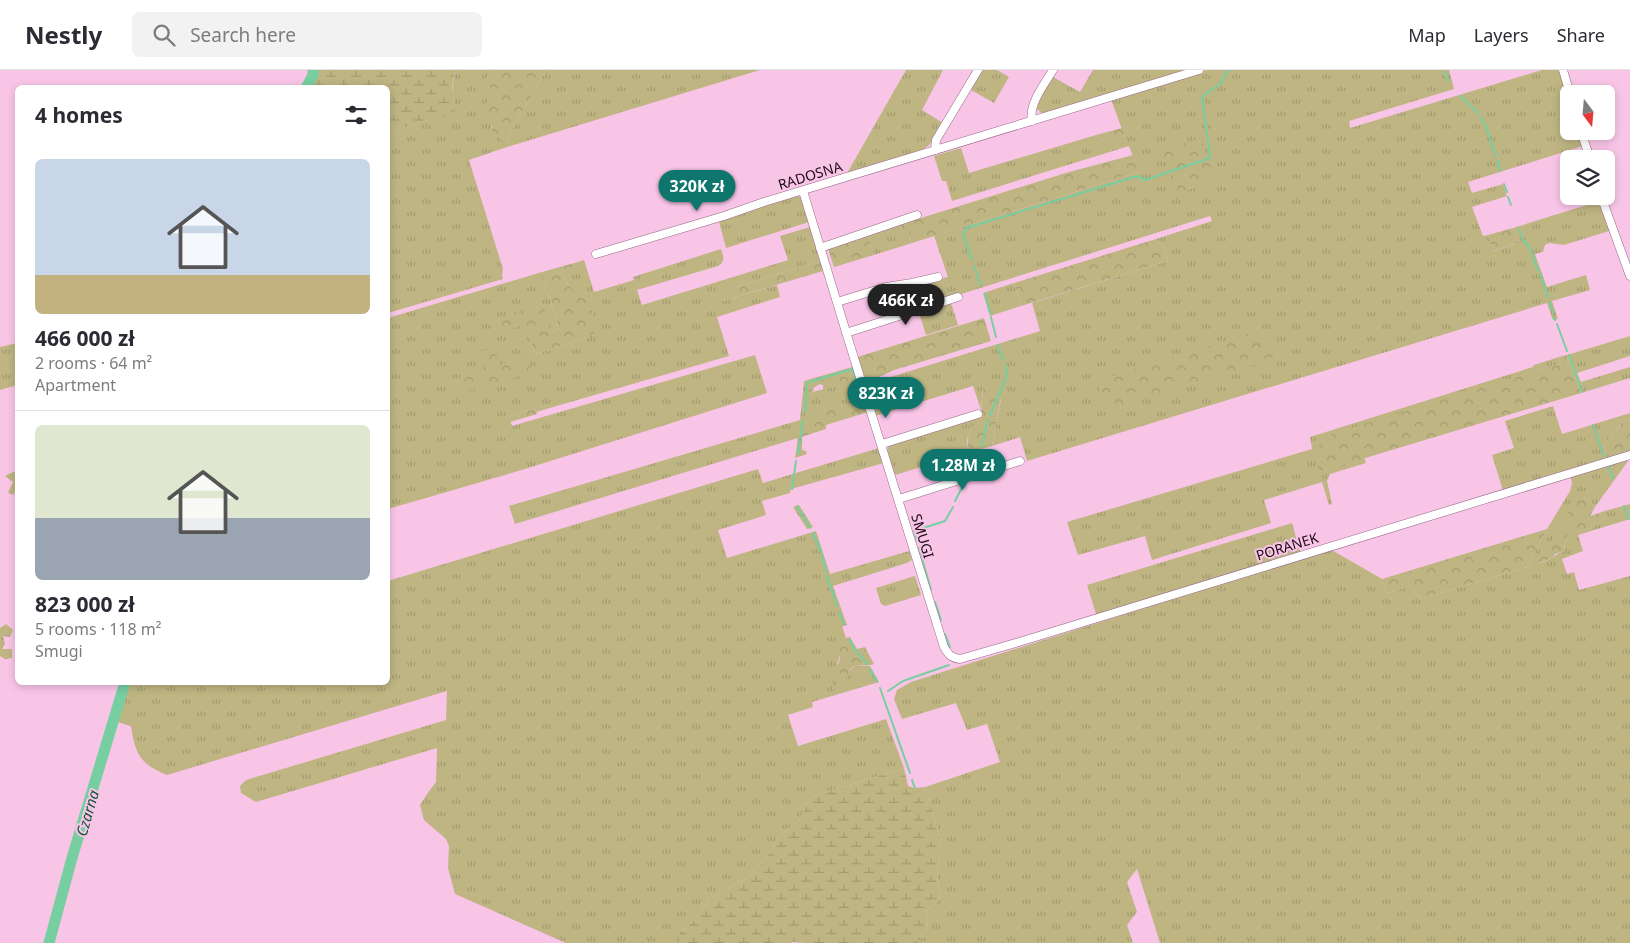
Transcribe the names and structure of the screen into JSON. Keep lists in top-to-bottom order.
{
  "streets": {
    "street": ["RADOSNA", "SMUGI", "PORANEK"]
  },
  "crossings": [
    ["RADOSNA", "SMUGI"],
    ["SMUGI", "PORANEK"]
  ],
  "water": ["Czarna"],
  "north": "bottom",
  "page": {
    "header": "Nestly",
    "search": "Search here",
    "nav": ["Map", "Layers", "Share"],
    "heading": "4 homes",
    "list": [
      {
        "name": "466 000 zł",
        "note": "2 rooms · 64 m² · Apartment"
      },
      {
        "name": "823 000 zł",
        "note": "5 rooms · 118 m² · Smugi"
      }
    ],
    "price": [
      "320K zł",
      "466K zł",
      "823K zł",
      "1.28M zł"
    ]
  }
}
